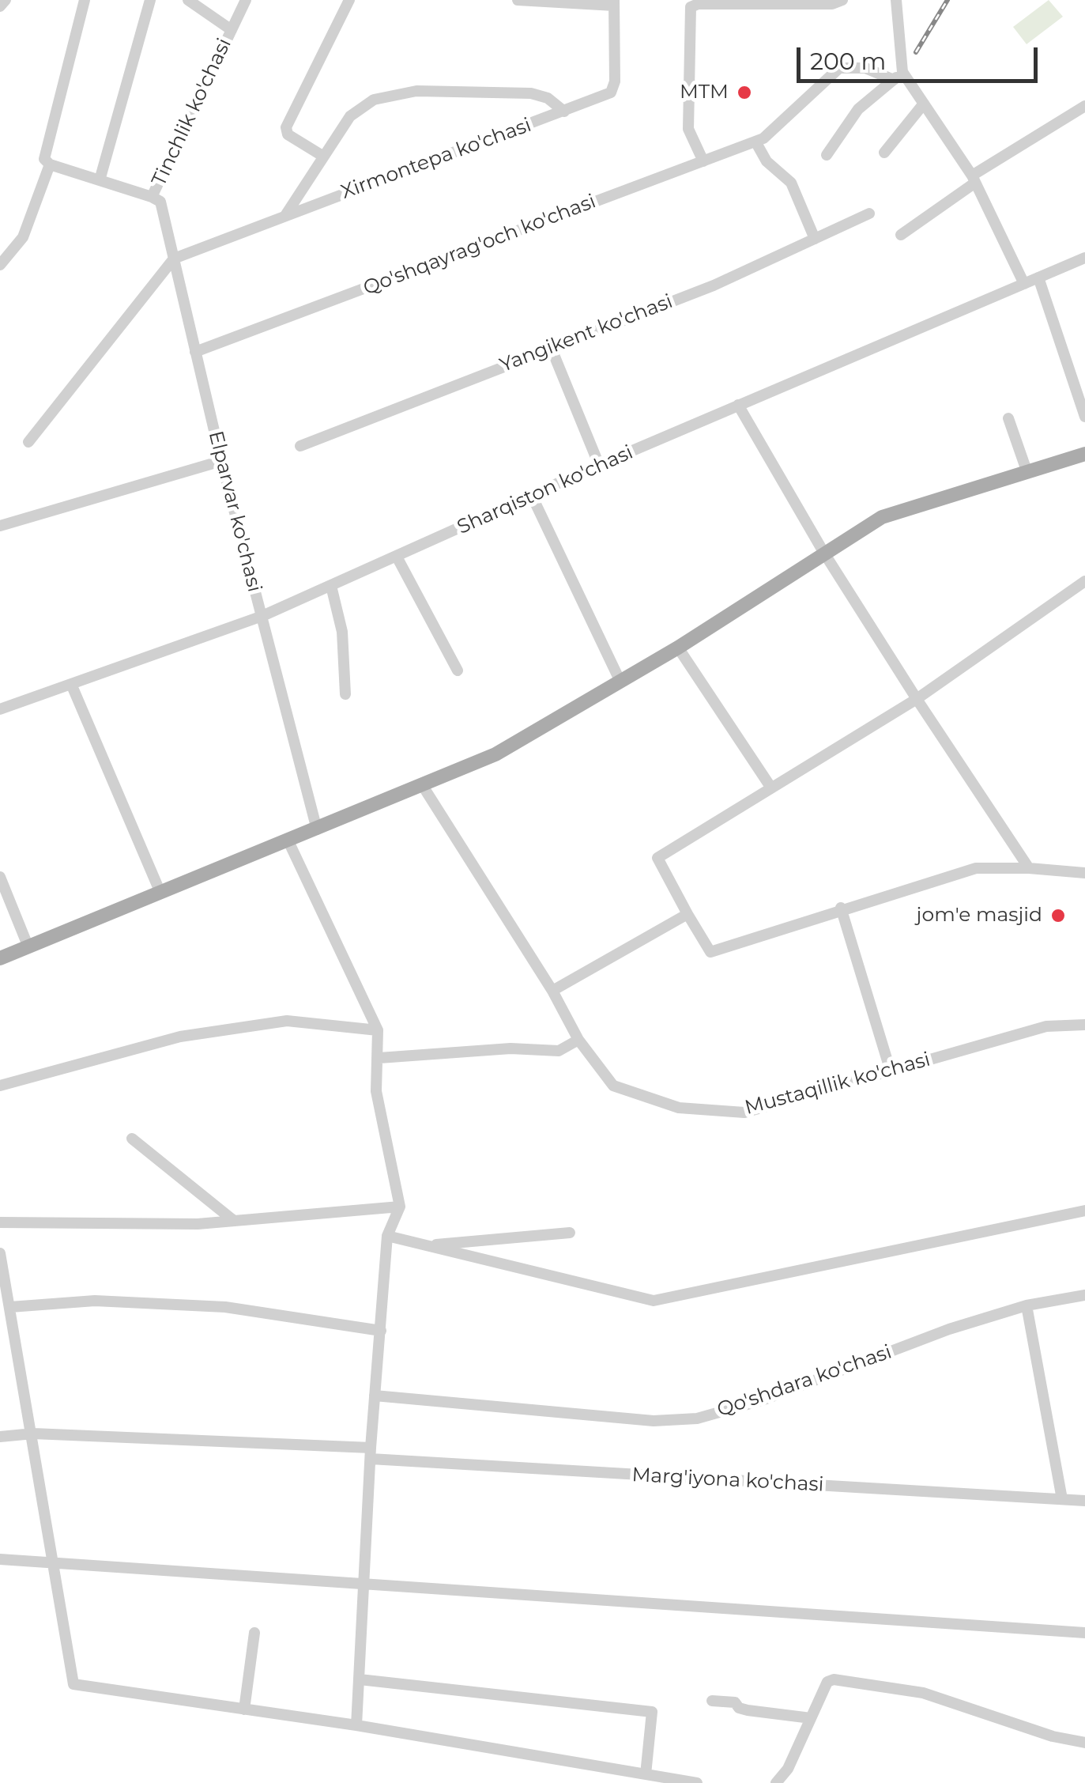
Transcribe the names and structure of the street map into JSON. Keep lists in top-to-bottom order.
{
  "streets": {
    "street": [
      "Tinchlik ko'chasi",
      "Xirmontepa ko'chasi",
      "Qo'shqayrag'och ko'chasi",
      "Yangikent ko'chasi",
      "Sharqiston ko'chasi",
      "Elparvar ko'chasi",
      "Mustaqillik ko'chasi",
      "Qo'shdara ko'chasi",
      "Marg'iyona ko'chasi"
    ]
  },
  "crossings": [
    ["Tinchlik ko'chasi", "Elparvar ko'chasi"],
    ["Xirmontepa ko'chasi", "Elparvar ko'chasi"],
    ["Qo'shqayrag'och ko'chasi", "Elparvar ko'chasi"],
    ["Sharqiston ko'chasi", "Elparvar ko'chasi"]
  ],
  "places": ["MTM", "jom'e masjid"],
  "scale_bar": "200 m"
}
